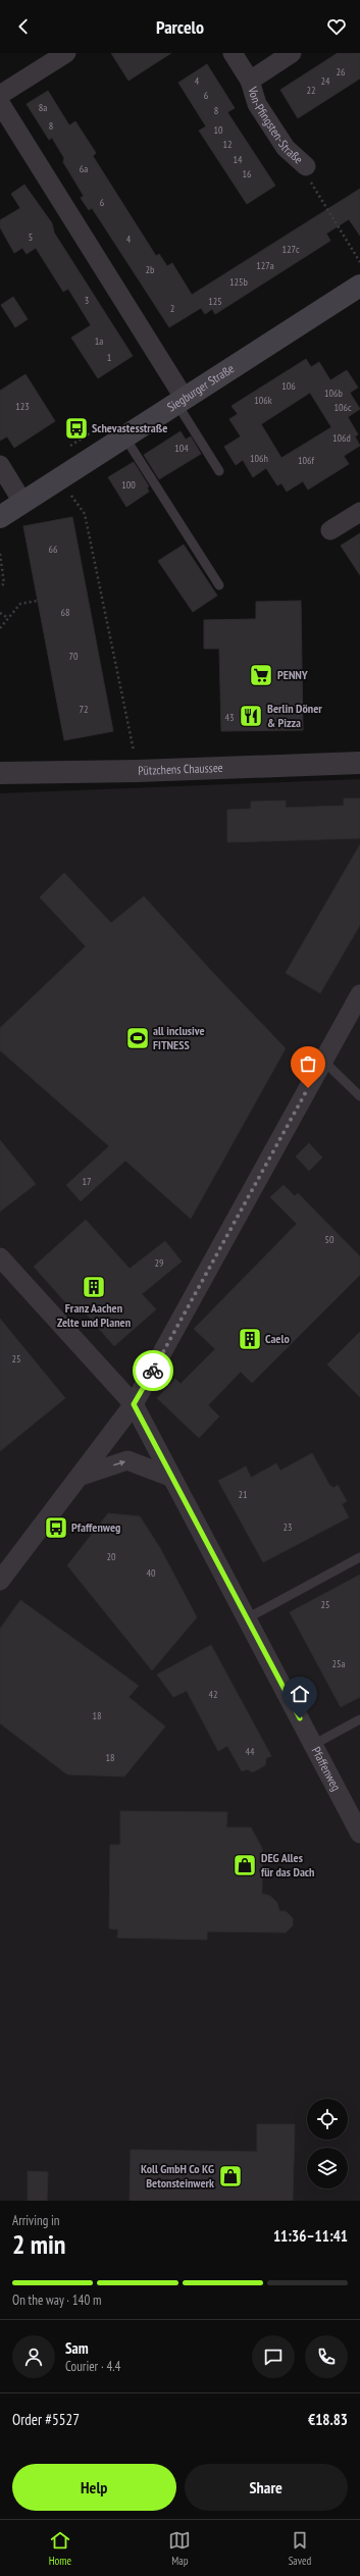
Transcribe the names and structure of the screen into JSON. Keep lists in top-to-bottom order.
{
  "streets": {
    "main road": ["Siegburger Straße"],
    "street": ["Von-Pfingsten-Straße", "Pützchens Chaussee", "Pfaffenweg"]
  },
  "places": {
    "bus stop": ["Schevastesstraße", "Pfaffenweg"],
    "supermarket": ["PENNY"],
    "restaurant": ["Berlin Döner & Pizza"],
    "sports": ["all inclusive FITNESS"],
    "building": ["Franz Aachen Zelte und Planen", "Caelo"],
    "shop": ["DEG Alles für das Dach", "Koll GmbH Co KG Betonsteinwerk"]
  },
  "house_numbers": [
    "26",
    "4",
    "24",
    "22",
    "6",
    "8a",
    "8",
    "8",
    "10",
    "12",
    "14",
    "6a",
    "16",
    "6",
    "5",
    "4",
    "127c",
    "127a",
    "2b",
    "125b",
    "3",
    "125",
    "2",
    "1a",
    "1",
    "106",
    "106b",
    "106k",
    "123",
    "106c",
    "106d",
    "104",
    "106h",
    "106f",
    "100",
    "66",
    "68",
    "70",
    "72",
    "43",
    "17",
    "50",
    "29",
    "25",
    "21",
    "23",
    "20",
    "40",
    "25",
    "25a",
    "42",
    "18",
    "44",
    "18"
  ],
  "page": {
    "header": "Parcelo",
    "heading": ["2 min", "Arriving in", "11:36–11:41"],
    "panel": [
      "Sam",
      "Courier · 4.4",
      "Order #5527",
      "€18.83"
    ],
    "bar": "On the way · 140 m",
    "buttons": ["Help", "Share"],
    "tabs": ["Home", "Map", "Saved"]
  }
}
